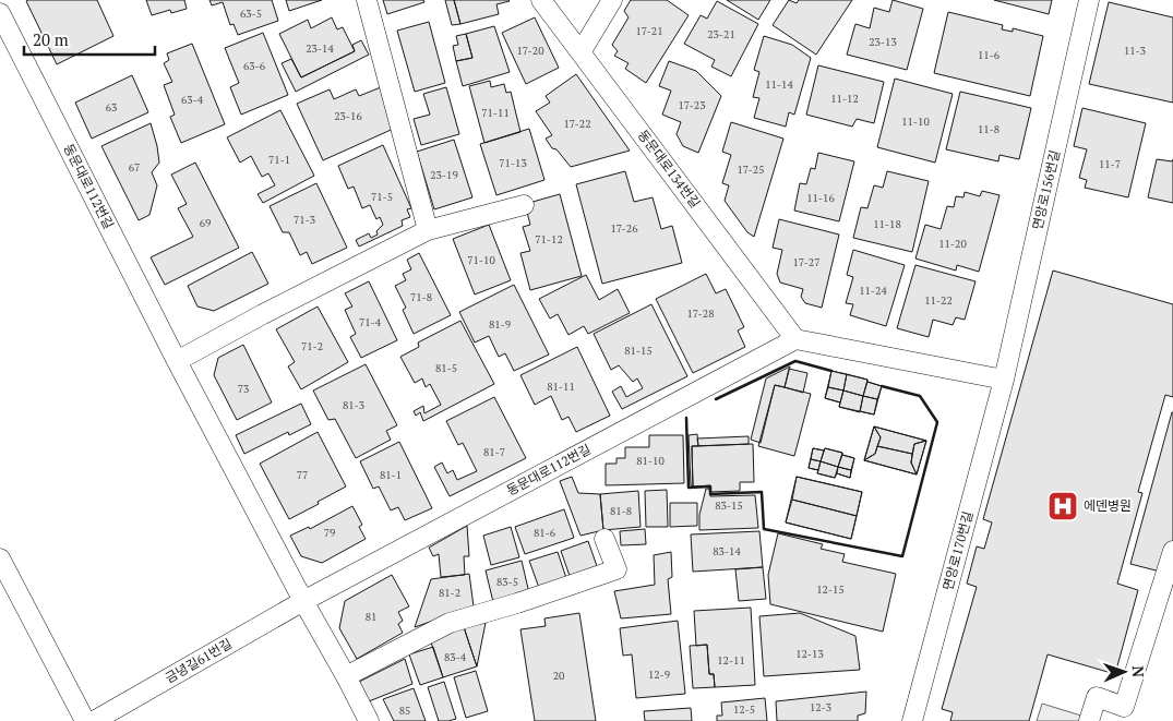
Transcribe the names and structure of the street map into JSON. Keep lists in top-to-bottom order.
{
  "streets": {
    "lane": [
      "동문대로134번길",
      "동문대로112번길",
      "면앙로156번길",
      "면앙로170번길",
      "금녕길61번길"
    ]
  },
  "crossings": [
    ["동문대로134번길", "동문대로112번길"],
    ["동문대로112번길", "금녕길61번길"],
    ["면앙로156번길", "면앙로170번길"]
  ],
  "places": {
    "hospital": ["에덴병원"]
  },
  "house_numbers": [
    "63-5",
    "17-21",
    "23-21",
    "23-13",
    "23-14",
    "17-20",
    "11-3",
    "11-6",
    "63-6",
    "11-14",
    "11-12",
    "63-4",
    "17-23",
    "63",
    "71-11",
    "23-16",
    "11-10",
    "17-22",
    "11-8",
    "71-1",
    "71-13",
    "11-7",
    "67",
    "17-25",
    "23-19",
    "71-5",
    "11-16",
    "71-3",
    "69",
    "11-18",
    "17-26",
    "71-12",
    "11-20",
    "71-10",
    "17-27",
    "11-24",
    "71-8",
    "11-22",
    "17-28",
    "71-4",
    "81-9",
    "71-2",
    "81-15",
    "81-5",
    "81-11",
    "73",
    "81-3",
    "81-7",
    "81-10",
    "77",
    "81-1",
    "83-15",
    "81-8",
    "79",
    "81-6",
    "83-14",
    "83-5",
    "12-15",
    "81-2",
    "81",
    "12-13",
    "83-4",
    "12-11",
    "12-9",
    "20",
    "12-3",
    "12-5",
    "85"
  ],
  "scale_bar": "20 m",
  "north": "right"
}
